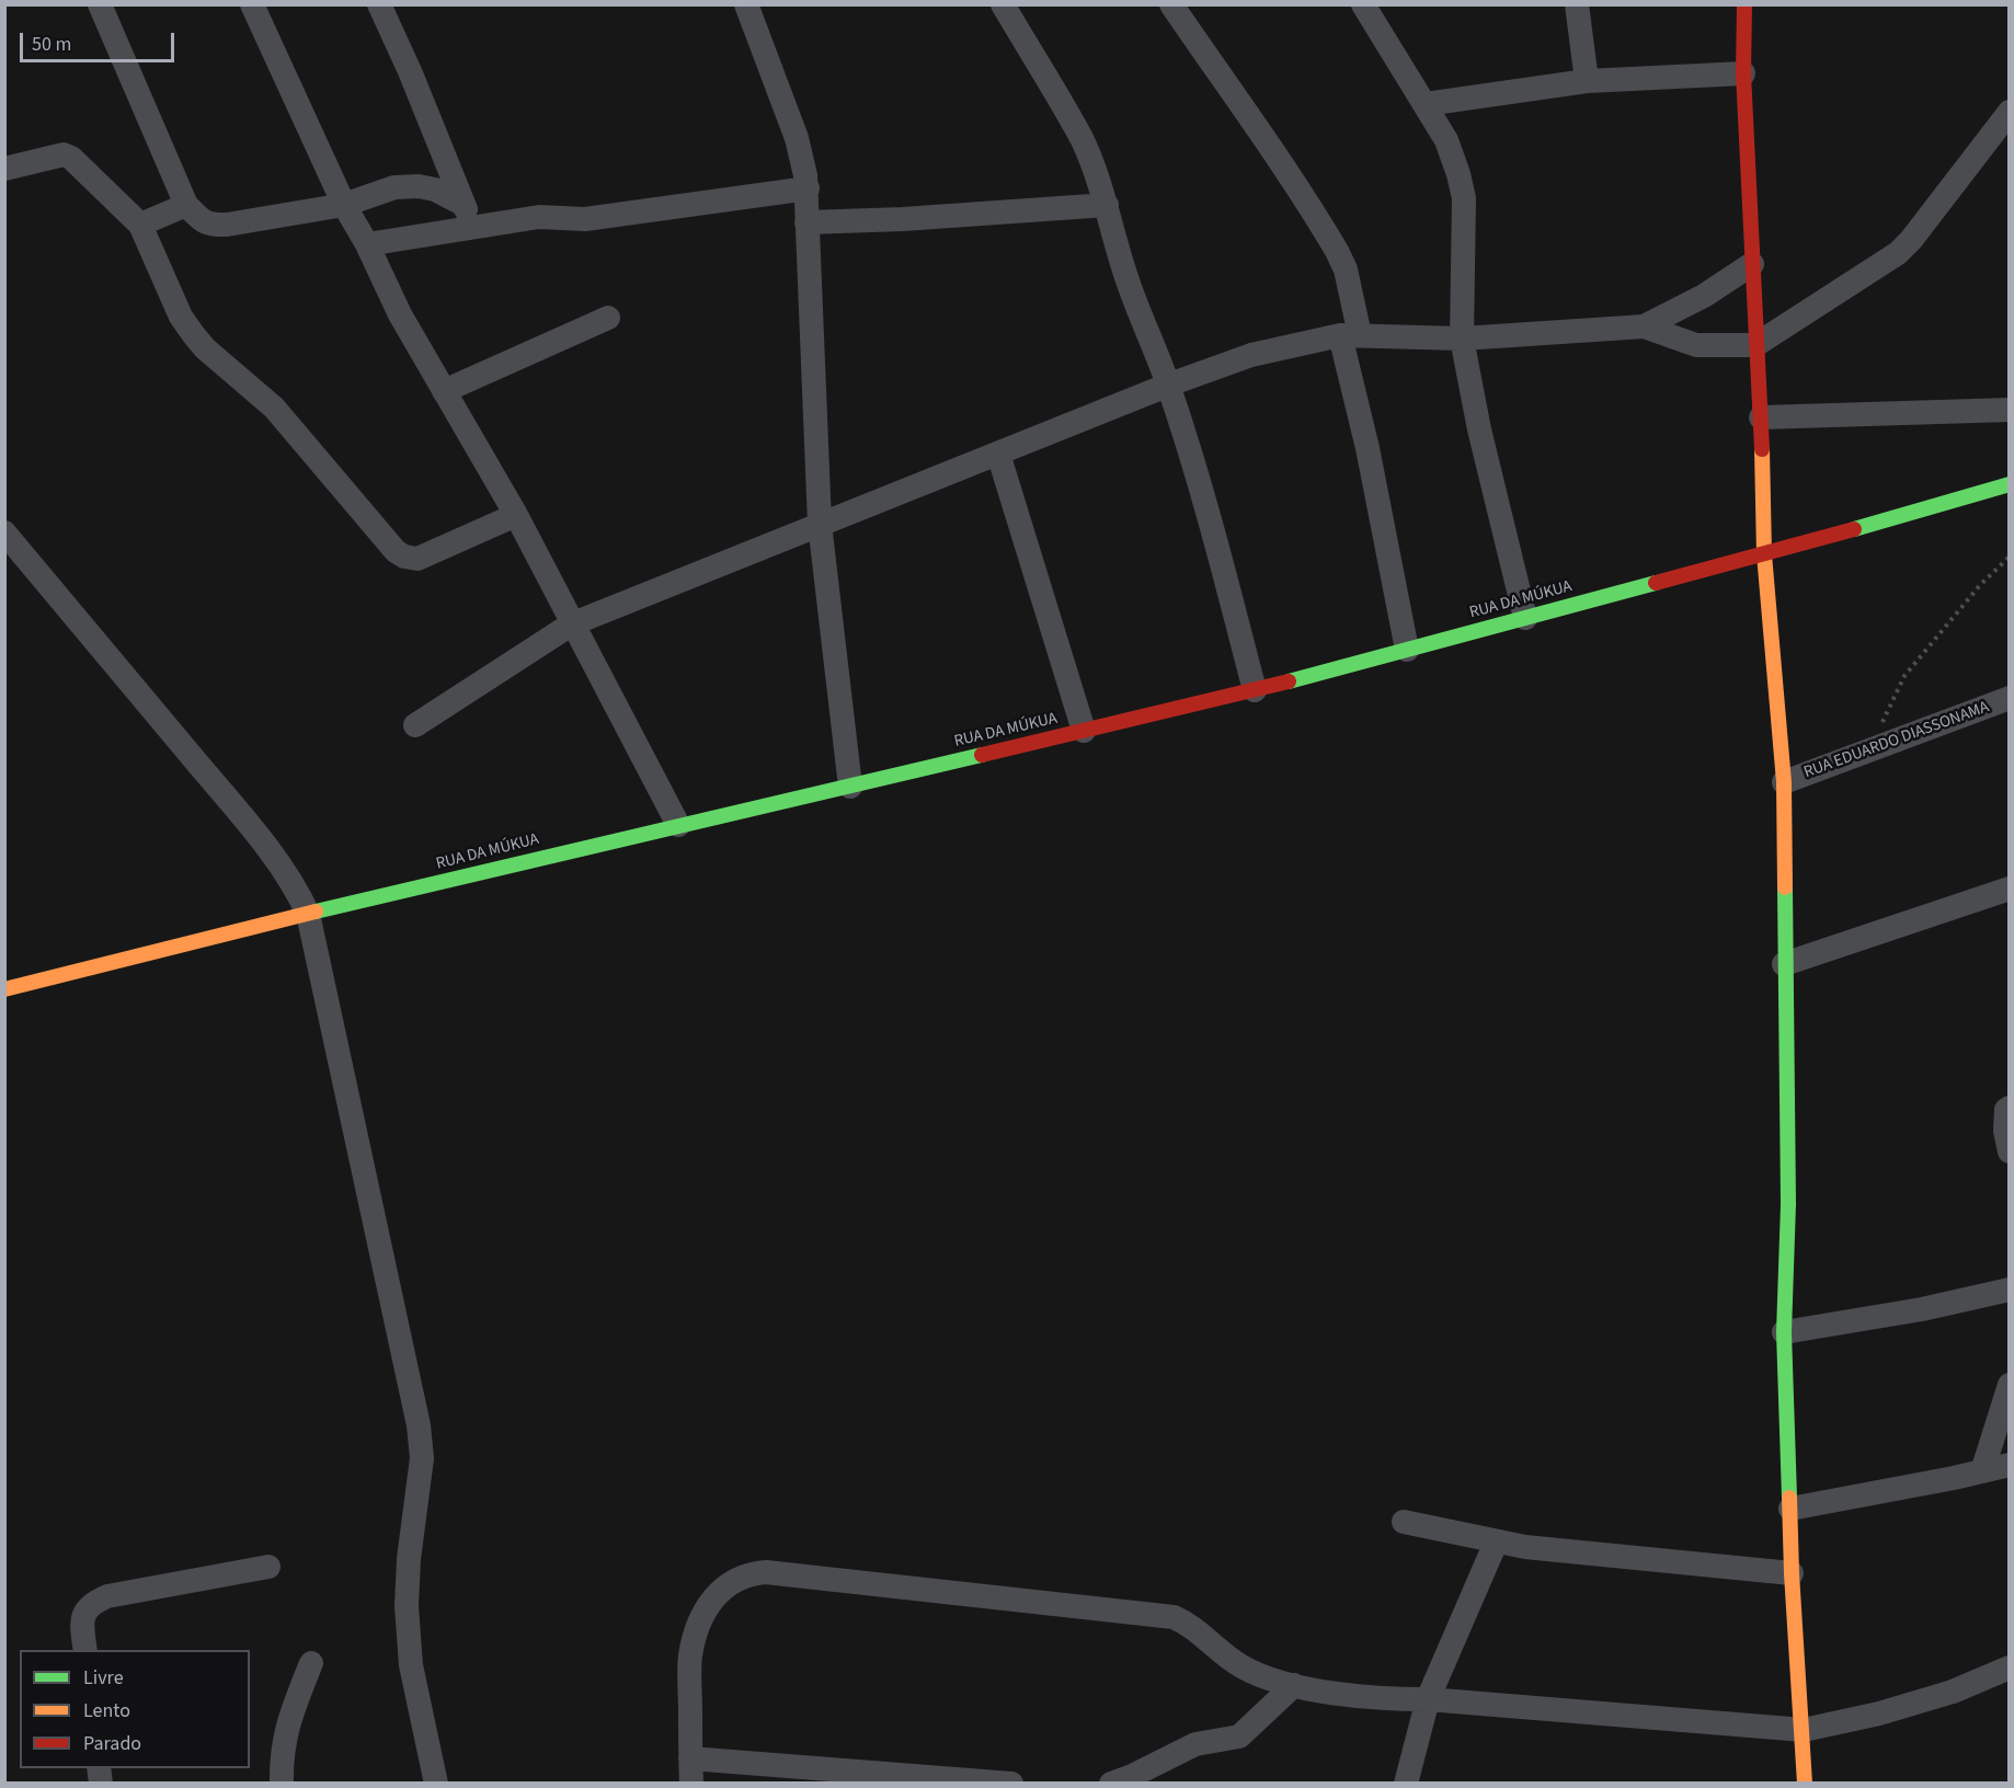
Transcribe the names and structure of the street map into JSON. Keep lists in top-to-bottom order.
{
  "streets": {
    "street": ["RUA DA MÚKUA", "RUA EDUARDO DIASSONAMA"]
  },
  "legend": ["Livre", "Lento", "Parado"],
  "scale_bar": "50 m"
}
